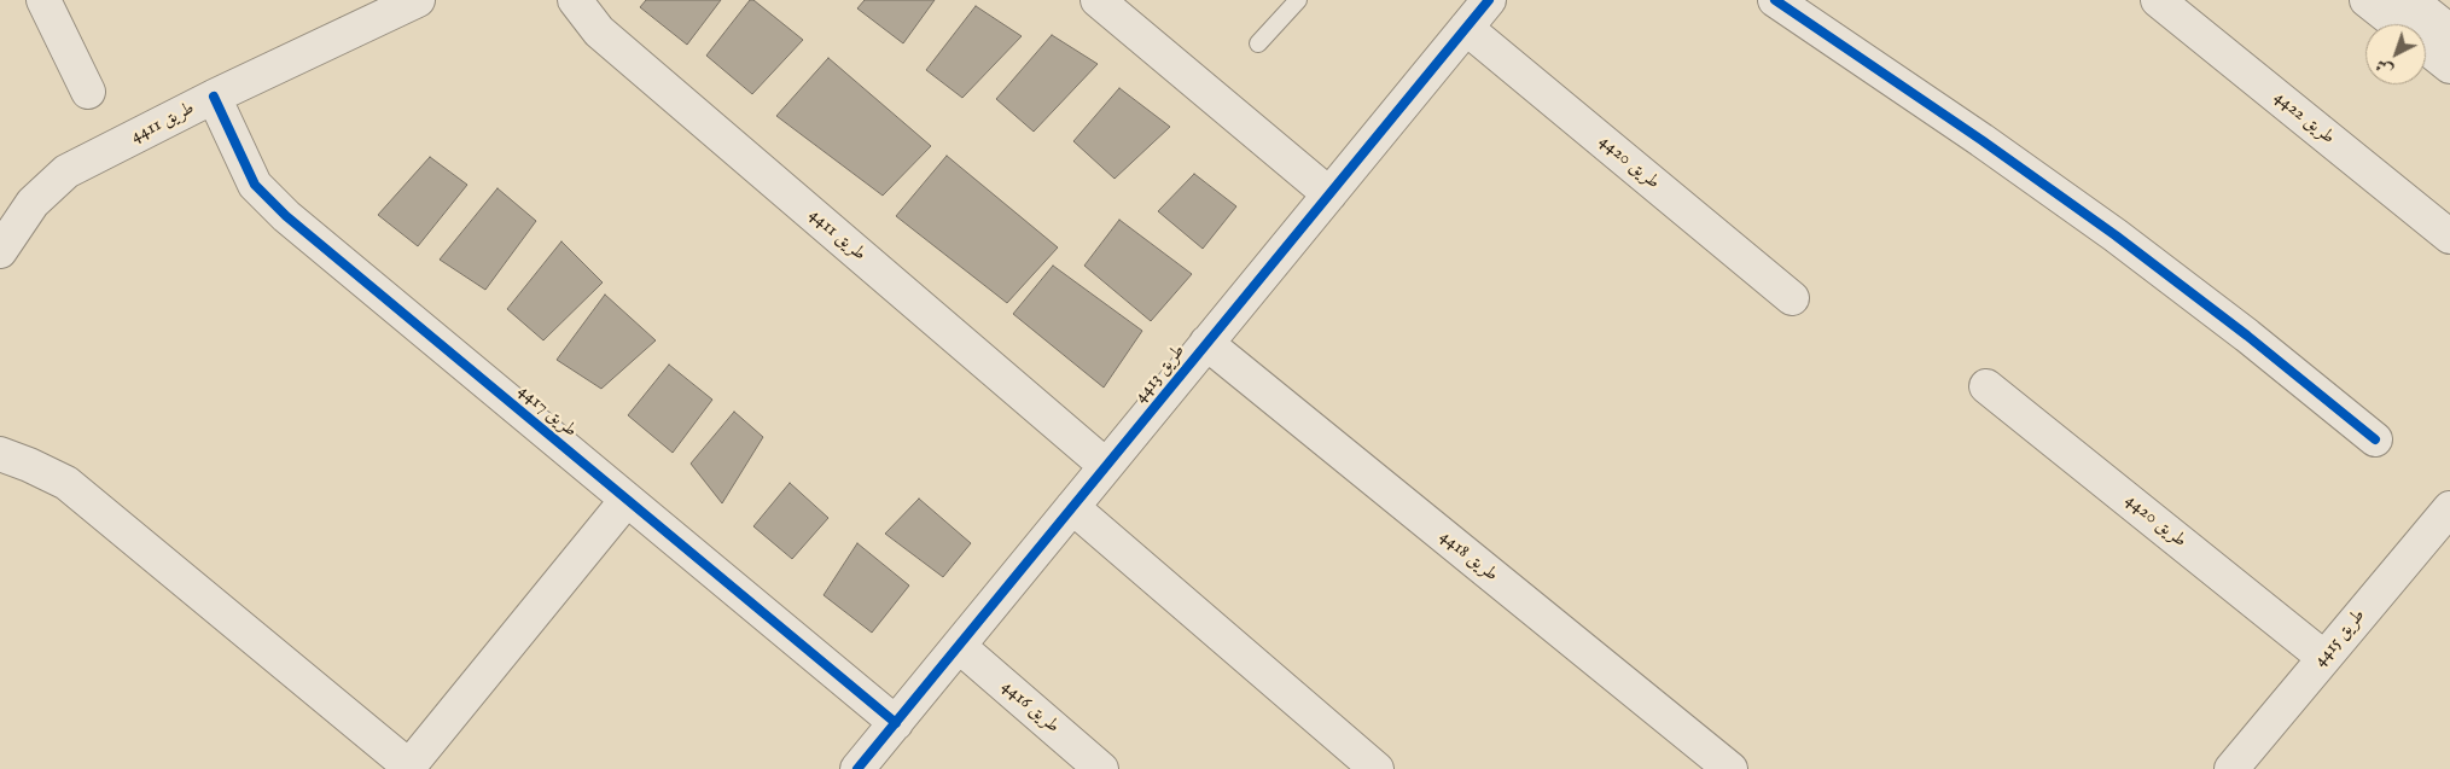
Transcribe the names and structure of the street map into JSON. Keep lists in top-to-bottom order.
{
  "streets": {
    "street": [
      "طريق 4422",
      "طريق 4411",
      "طريق 4420",
      "طريق 4413",
      "طريق 4417",
      "طريق 4418",
      "طريق 4415",
      "طريق 4416"
    ]
  },
  "crossings": [
    ["طريق 4411", "طريق 4413"],
    ["طريق 4411", "طريق 4417"],
    ["طريق 4420", "طريق 4413"],
    ["طريق 4420", "طريق 4415"],
    ["طريق 4413", "طريق 4417"],
    ["طريق 4413", "طريق 4418"],
    ["طريق 4413", "طريق 4416"]
  ],
  "north": "bottom left"
}
